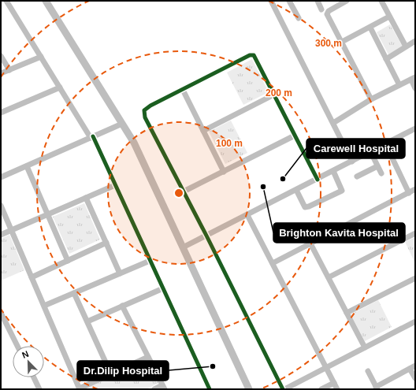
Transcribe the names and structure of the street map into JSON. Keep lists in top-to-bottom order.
{
  "places": ["Carewell Hospital", "Brighton Kavita Hospital", "Dr.Dilip Hospital"],
  "north": "top left",
  "rings": ["300 m", "200 m", "100 m"]
}
